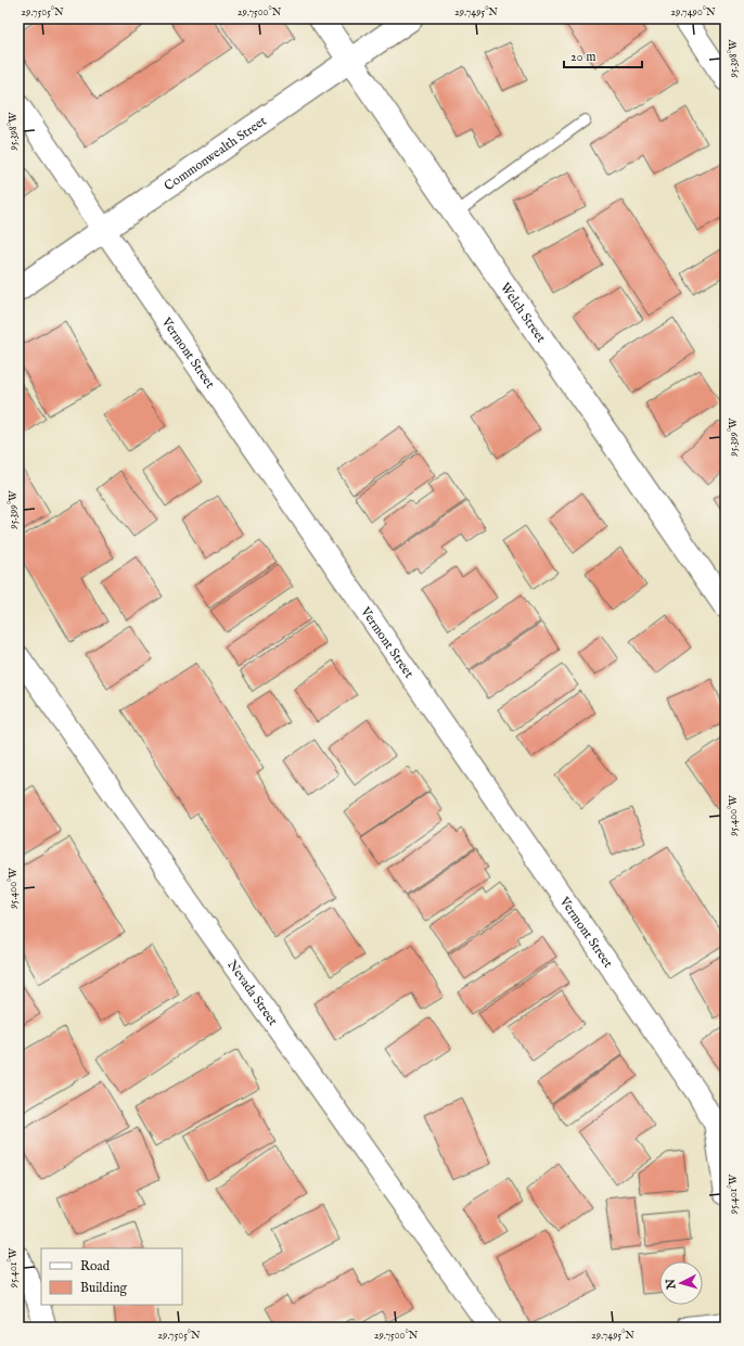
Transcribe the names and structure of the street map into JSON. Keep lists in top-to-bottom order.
{
  "streets": {
    "street": [
      "Commonwealth Street",
      "Welch Street",
      "Vermont Street",
      "Nevada Street"
    ]
  },
  "crossings": [
    ["Commonwealth Street", "Welch Street"],
    ["Commonwealth Street", "Vermont Street"]
  ],
  "legend": ["Road", "Building"],
  "scale_bar": "20 m",
  "north": "left",
  "coordinates": [
    "29.7505°N",
    "29.7500°N",
    "29.7495°N",
    "29.7490°N",
    "95.398°W",
    "95.399°W",
    "95.400°W",
    "95.401°W"
  ]
}
